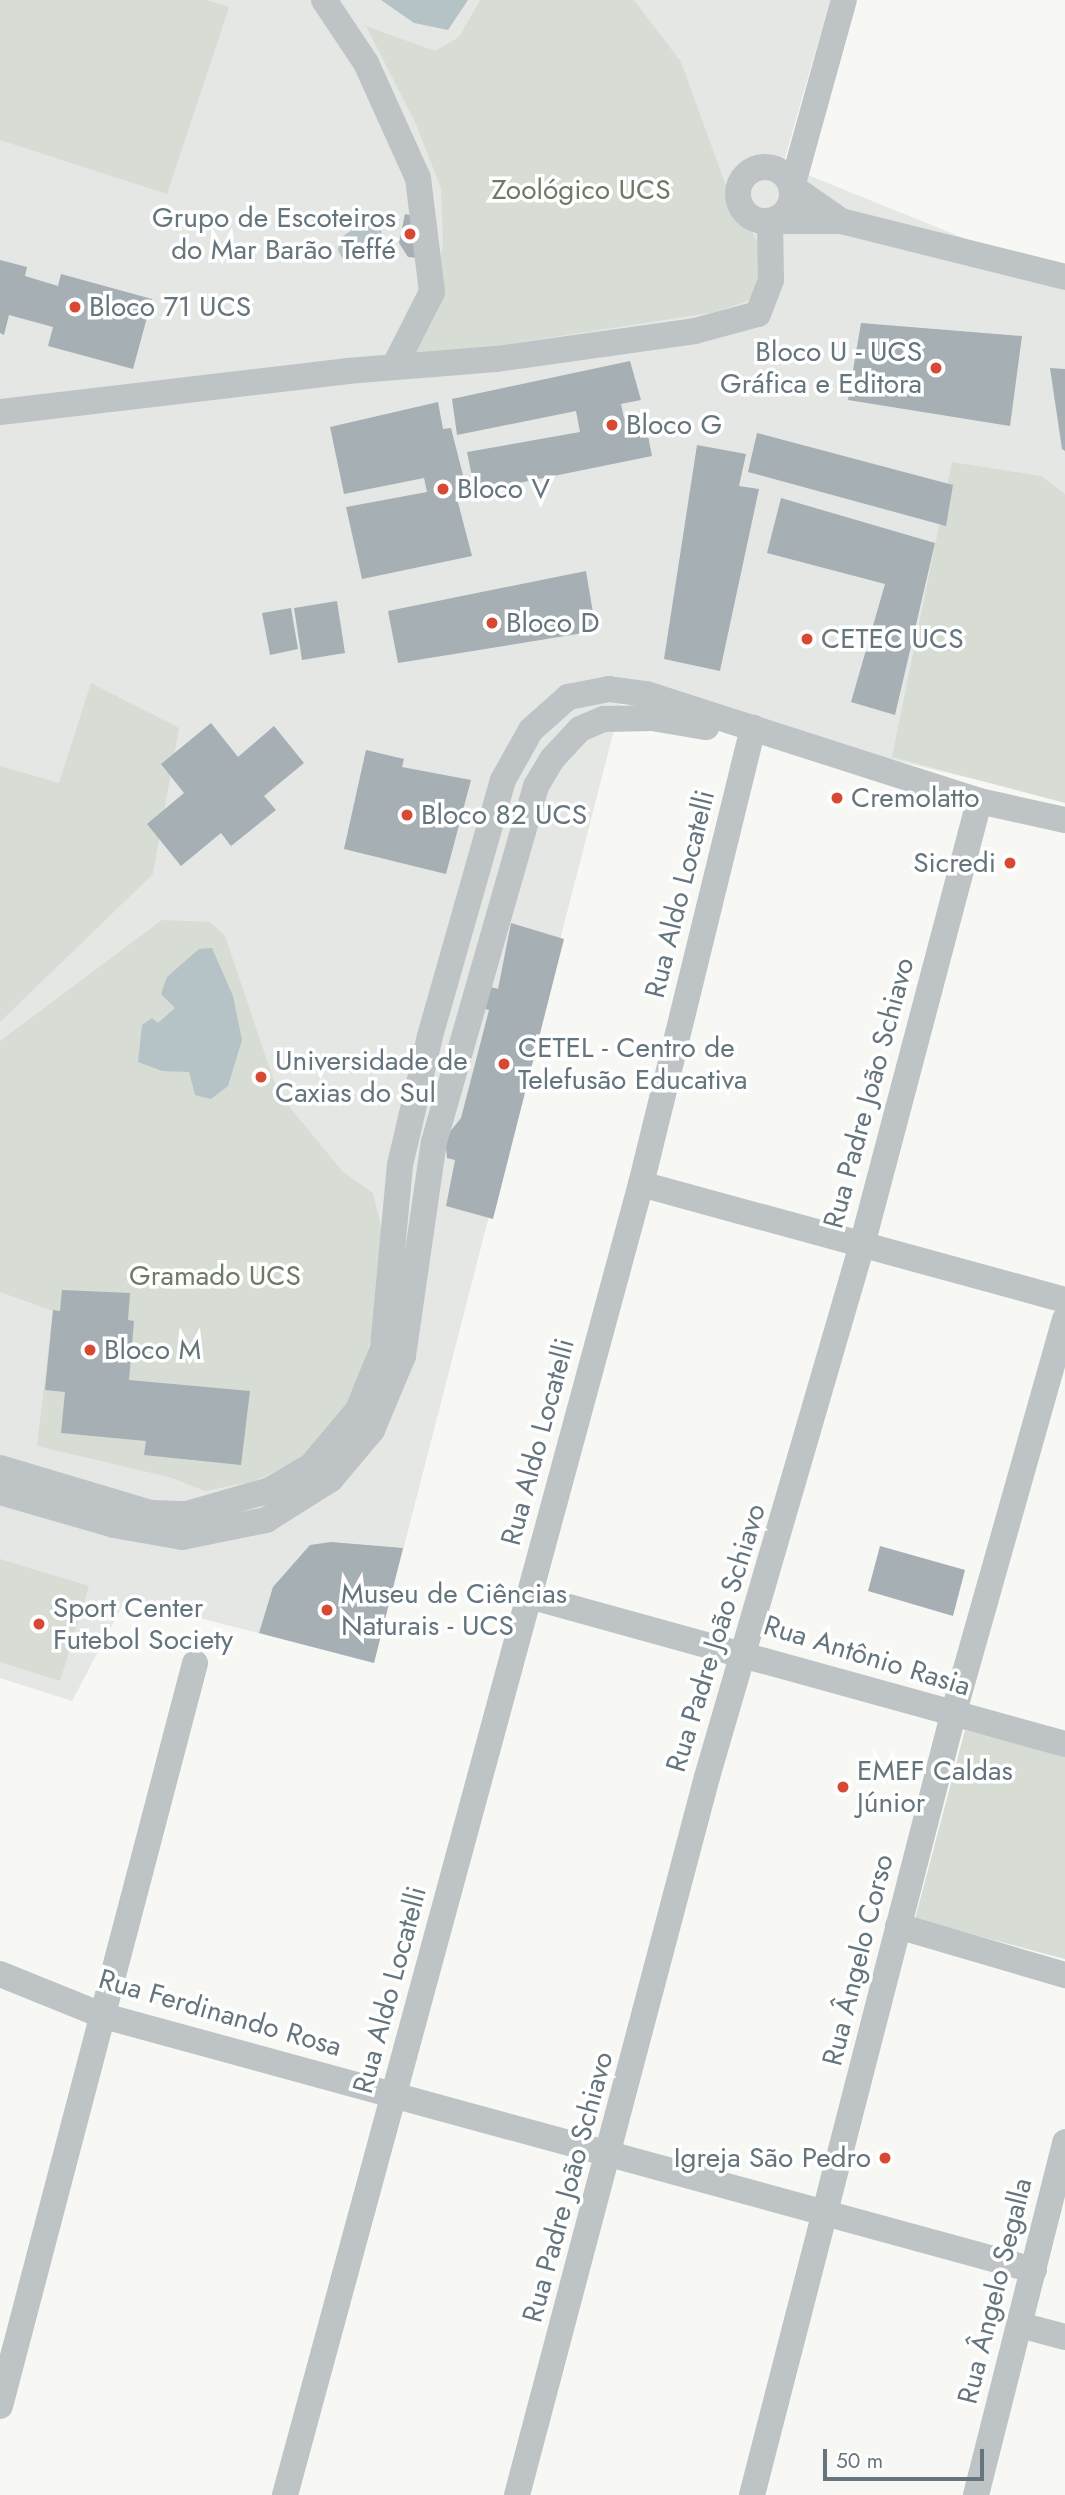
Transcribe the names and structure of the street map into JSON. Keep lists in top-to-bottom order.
{
  "streets": {
    "street": [
      "Rua Aldo Locatelli",
      "Rua Padre João Schiavo",
      "Rua Antônio Rasia",
      "Rua Ângelo Corso",
      "Rua Ferdinando Rosa",
      "Rua Ângelo Segalla"
    ]
  },
  "crossings": [
    ["Rua Aldo Locatelli", "Rua Antônio Rasia"],
    ["Rua Aldo Locatelli", "Rua Ferdinando Rosa"],
    ["Rua Padre João Schiavo", "Rua Antônio Rasia"],
    ["Rua Padre João Schiavo", "Rua Ferdinando Rosa"],
    ["Rua Antônio Rasia", "Rua Ângelo Corso"],
    ["Rua Ângelo Corso", "Rua Ferdinando Rosa"],
    ["Rua Ferdinando Rosa", "Rua Ângelo Segalla"]
  ],
  "parks": ["Zoológico UCS", "Gramado UCS"],
  "places": [
    "Grupo de Escoteiros do Mar Barão Teffé",
    "Bloco 71 UCS",
    "Bloco U - UCS Gráfica e Editora",
    "Bloco G",
    "Bloco V",
    "Bloco D",
    "CETEC UCS",
    "Cremolatto",
    "Bloco 82 UCS",
    "Sicredi",
    "CETEL - Centro de Telefusão Educativa",
    "Universidade de Caxias do Sul",
    "Bloco M",
    "Museu de Ciências Naturais - UCS",
    "Sport Center Futebol Society",
    "EMEF Caldas Júnior",
    "Igreja São Pedro"
  ],
  "scale_bar": "50 m"
}
